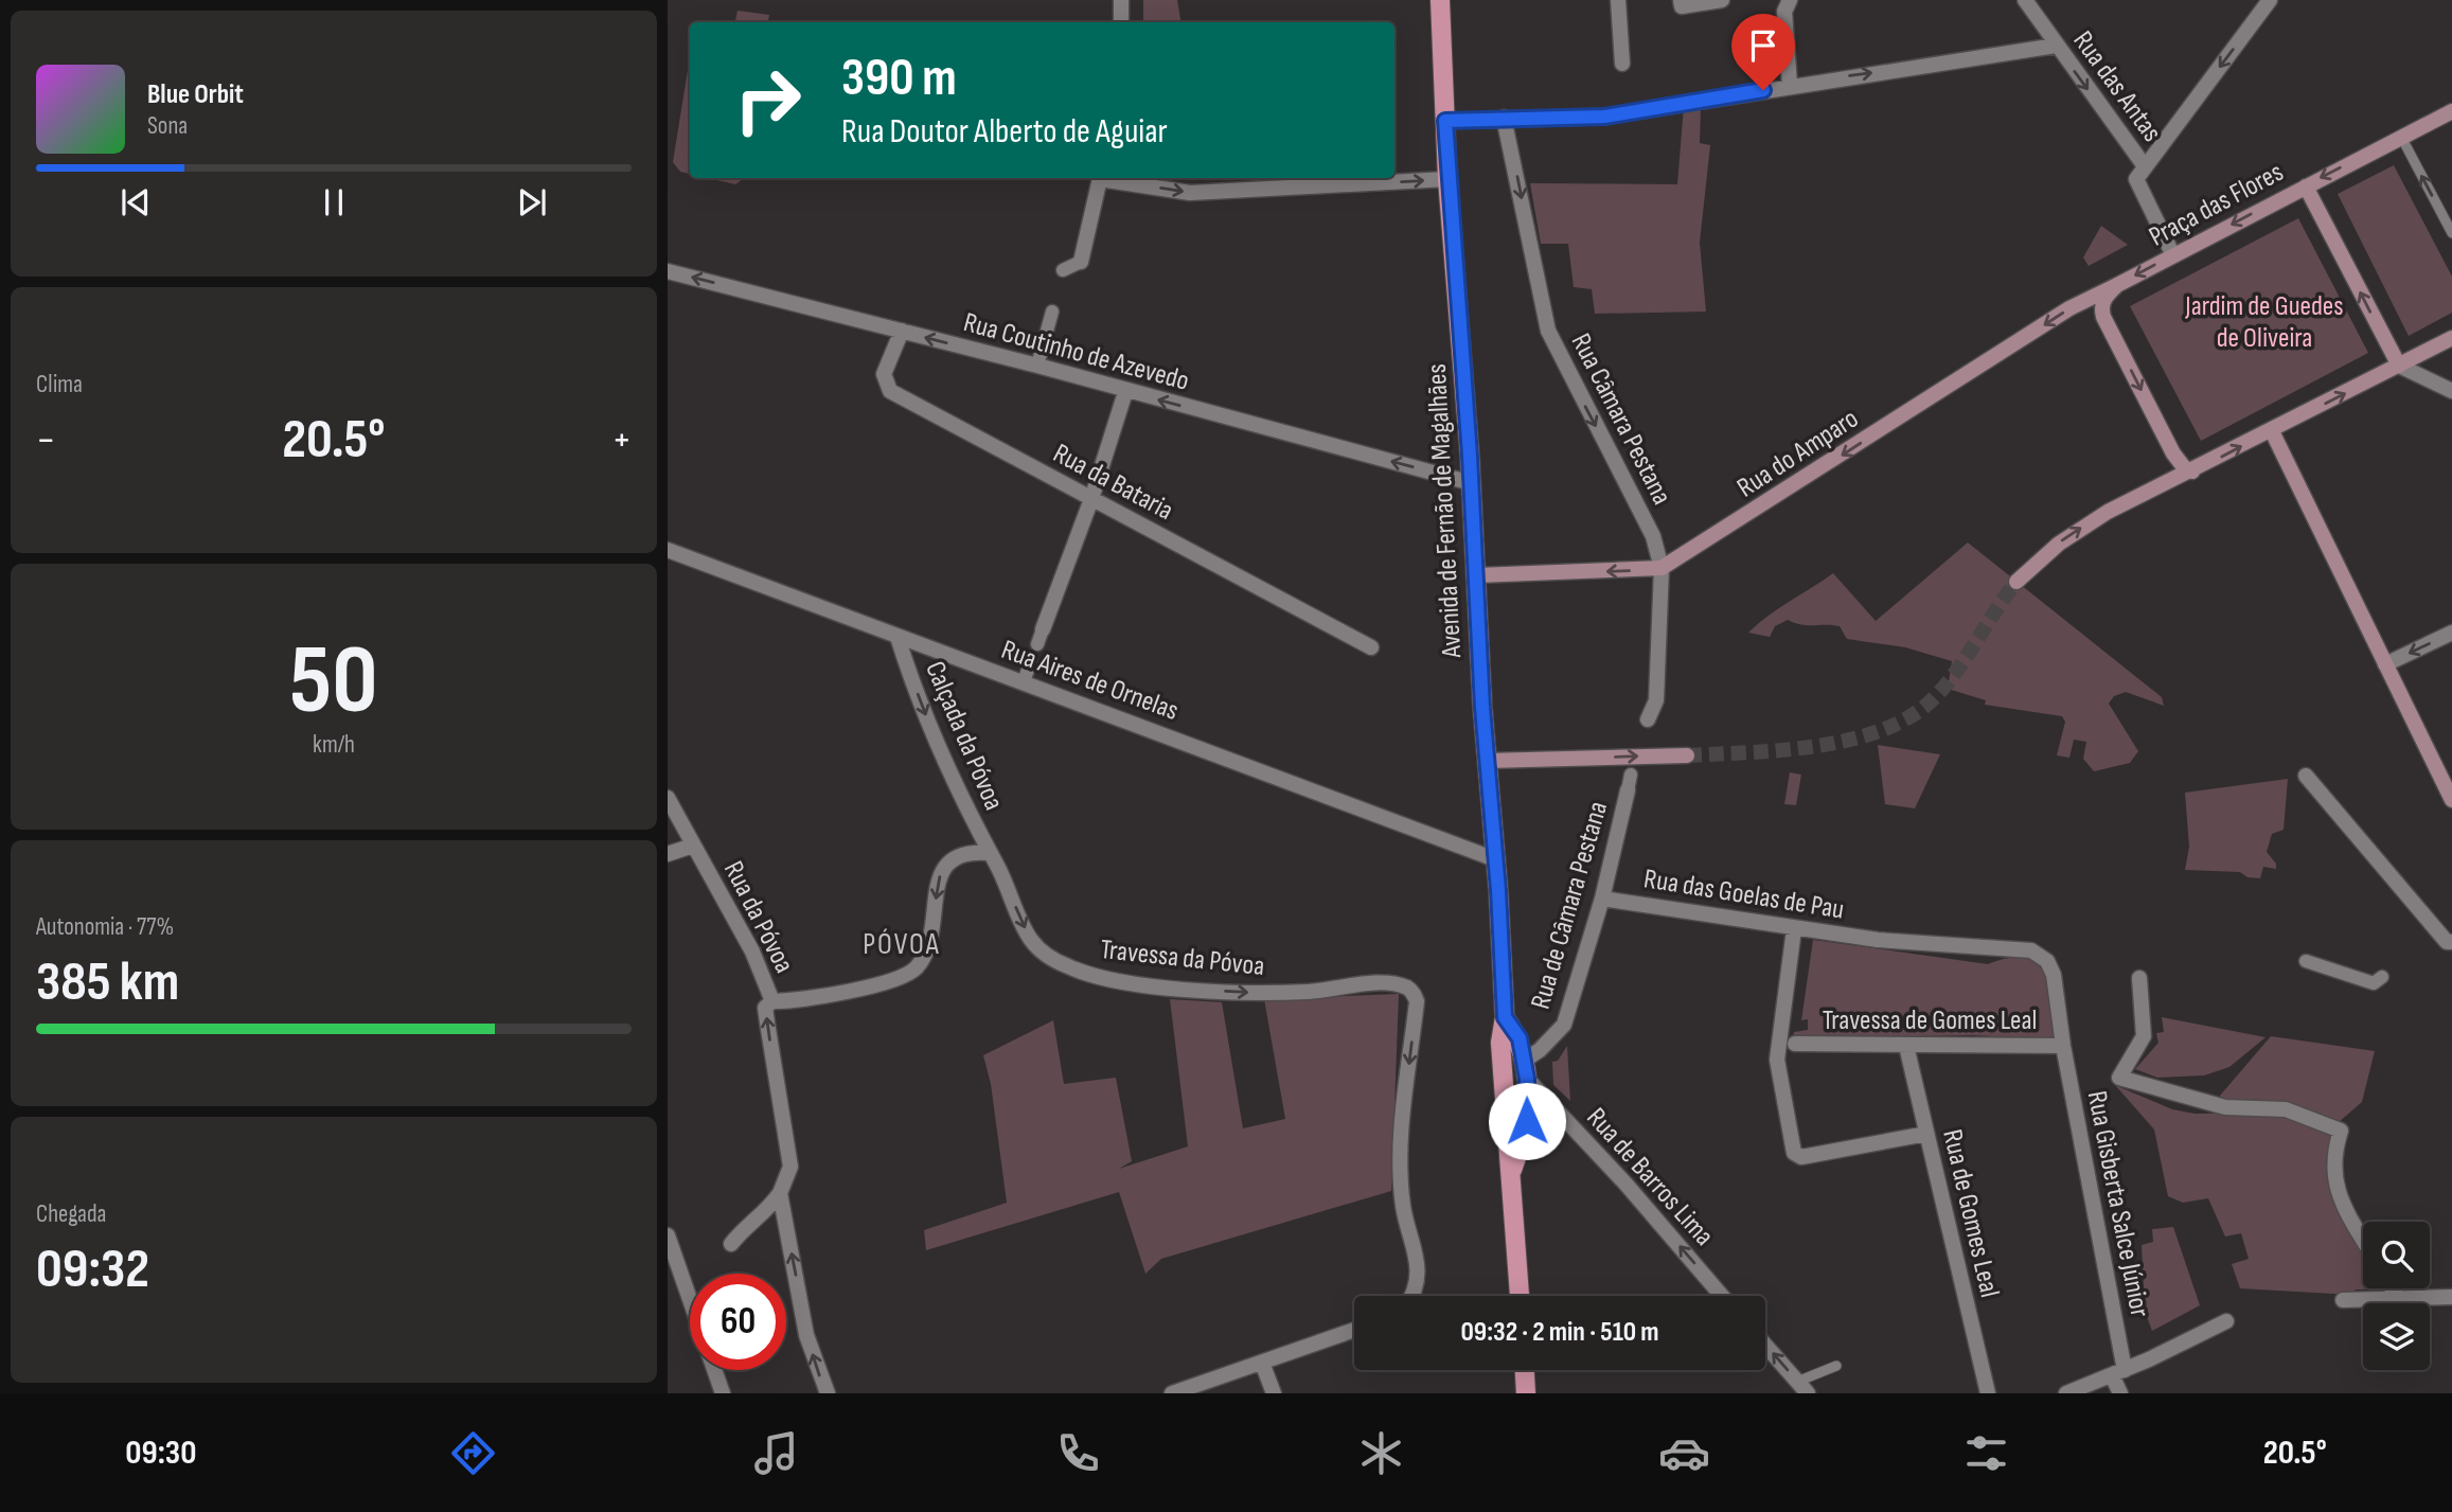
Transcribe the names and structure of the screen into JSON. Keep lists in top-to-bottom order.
{
  "streets": {
    "main road": ["Praça das Flores", "Rua do Amparo", "Avenida de Fernão de Magalhães"],
    "street": [
      "Rua das Antas",
      "Rua Coutinho de Azevedo",
      "Rua Câmara Pestana",
      "Rua da Bataria",
      "Rua Aires de Ornelas",
      "Calçada da Póvoa",
      "Rua das Goelas de Pau",
      "Rua de Câmara Pestana",
      "Rua da Póvoa",
      "Travessa da Póvoa",
      "Travessa de Gomes Leal",
      "Rua de Barros Lima",
      "Rua Gisberta Salce Júnior",
      "Rua de Gomes Leal"
    ]
  },
  "crossings": [
    ["Praça das Flores", "Rua do Amparo"],
    ["Rua Coutinho de Azevedo", "Rua da Bataria"],
    ["Rua Coutinho de Azevedo", "Avenida de Fernão de Magalhães"],
    ["Rua Câmara Pestana", "Rua do Amparo"],
    ["Avenida de Fernão de Magalhães", "Rua Aires de Ornelas"],
    ["Avenida de Fernão de Magalhães", "Rua de Câmara Pestana"],
    ["Avenida de Fernão de Magalhães", "Rua de Barros Lima"],
    ["Rua Aires de Ornelas", "Calçada da Póvoa"],
    ["Calçada da Póvoa", "Travessa da Póvoa"],
    ["Rua das Goelas de Pau", "Rua de Câmara Pestana"],
    ["Rua das Goelas de Pau", "Travessa de Gomes Leal"],
    ["Rua das Goelas de Pau", "Rua Gisberta Salce Júnior"],
    ["Rua de Câmara Pestana", "Rua de Barros Lima"],
    ["Travessa de Gomes Leal", "Rua Gisberta Salce Júnior"],
    ["Travessa de Gomes Leal", "Rua de Gomes Leal"]
  ],
  "one_way": [
    "Rua das Antas",
    "Rua Coutinho de Azevedo",
    "Rua Câmara Pestana",
    "Rua do Amparo",
    "Calçada da Póvoa",
    "Rua da Póvoa",
    "Rua de Barros Lima"
  ],
  "districts": ["PÓVOA"],
  "parks": ["Jardim de Guedes de Oliveira"],
  "page": {
    "turn": ["390 m", "Rua Doutor Alberto de Aguiar"],
    "song": ["Blue Orbit", "Sona"],
    "tile": [
      "Clima",
      ["50", "km/h"],
      ["Autonomia · 77%", "385 km"],
      ["Chegada", "09:32"]
    ],
    "heat": ["−", "20.5°", "+"],
    "limit": "60",
    "trip": "09:32 · 2 min · 510 m",
    "tabs": ["09:30", "20.5°"]
  }
}
